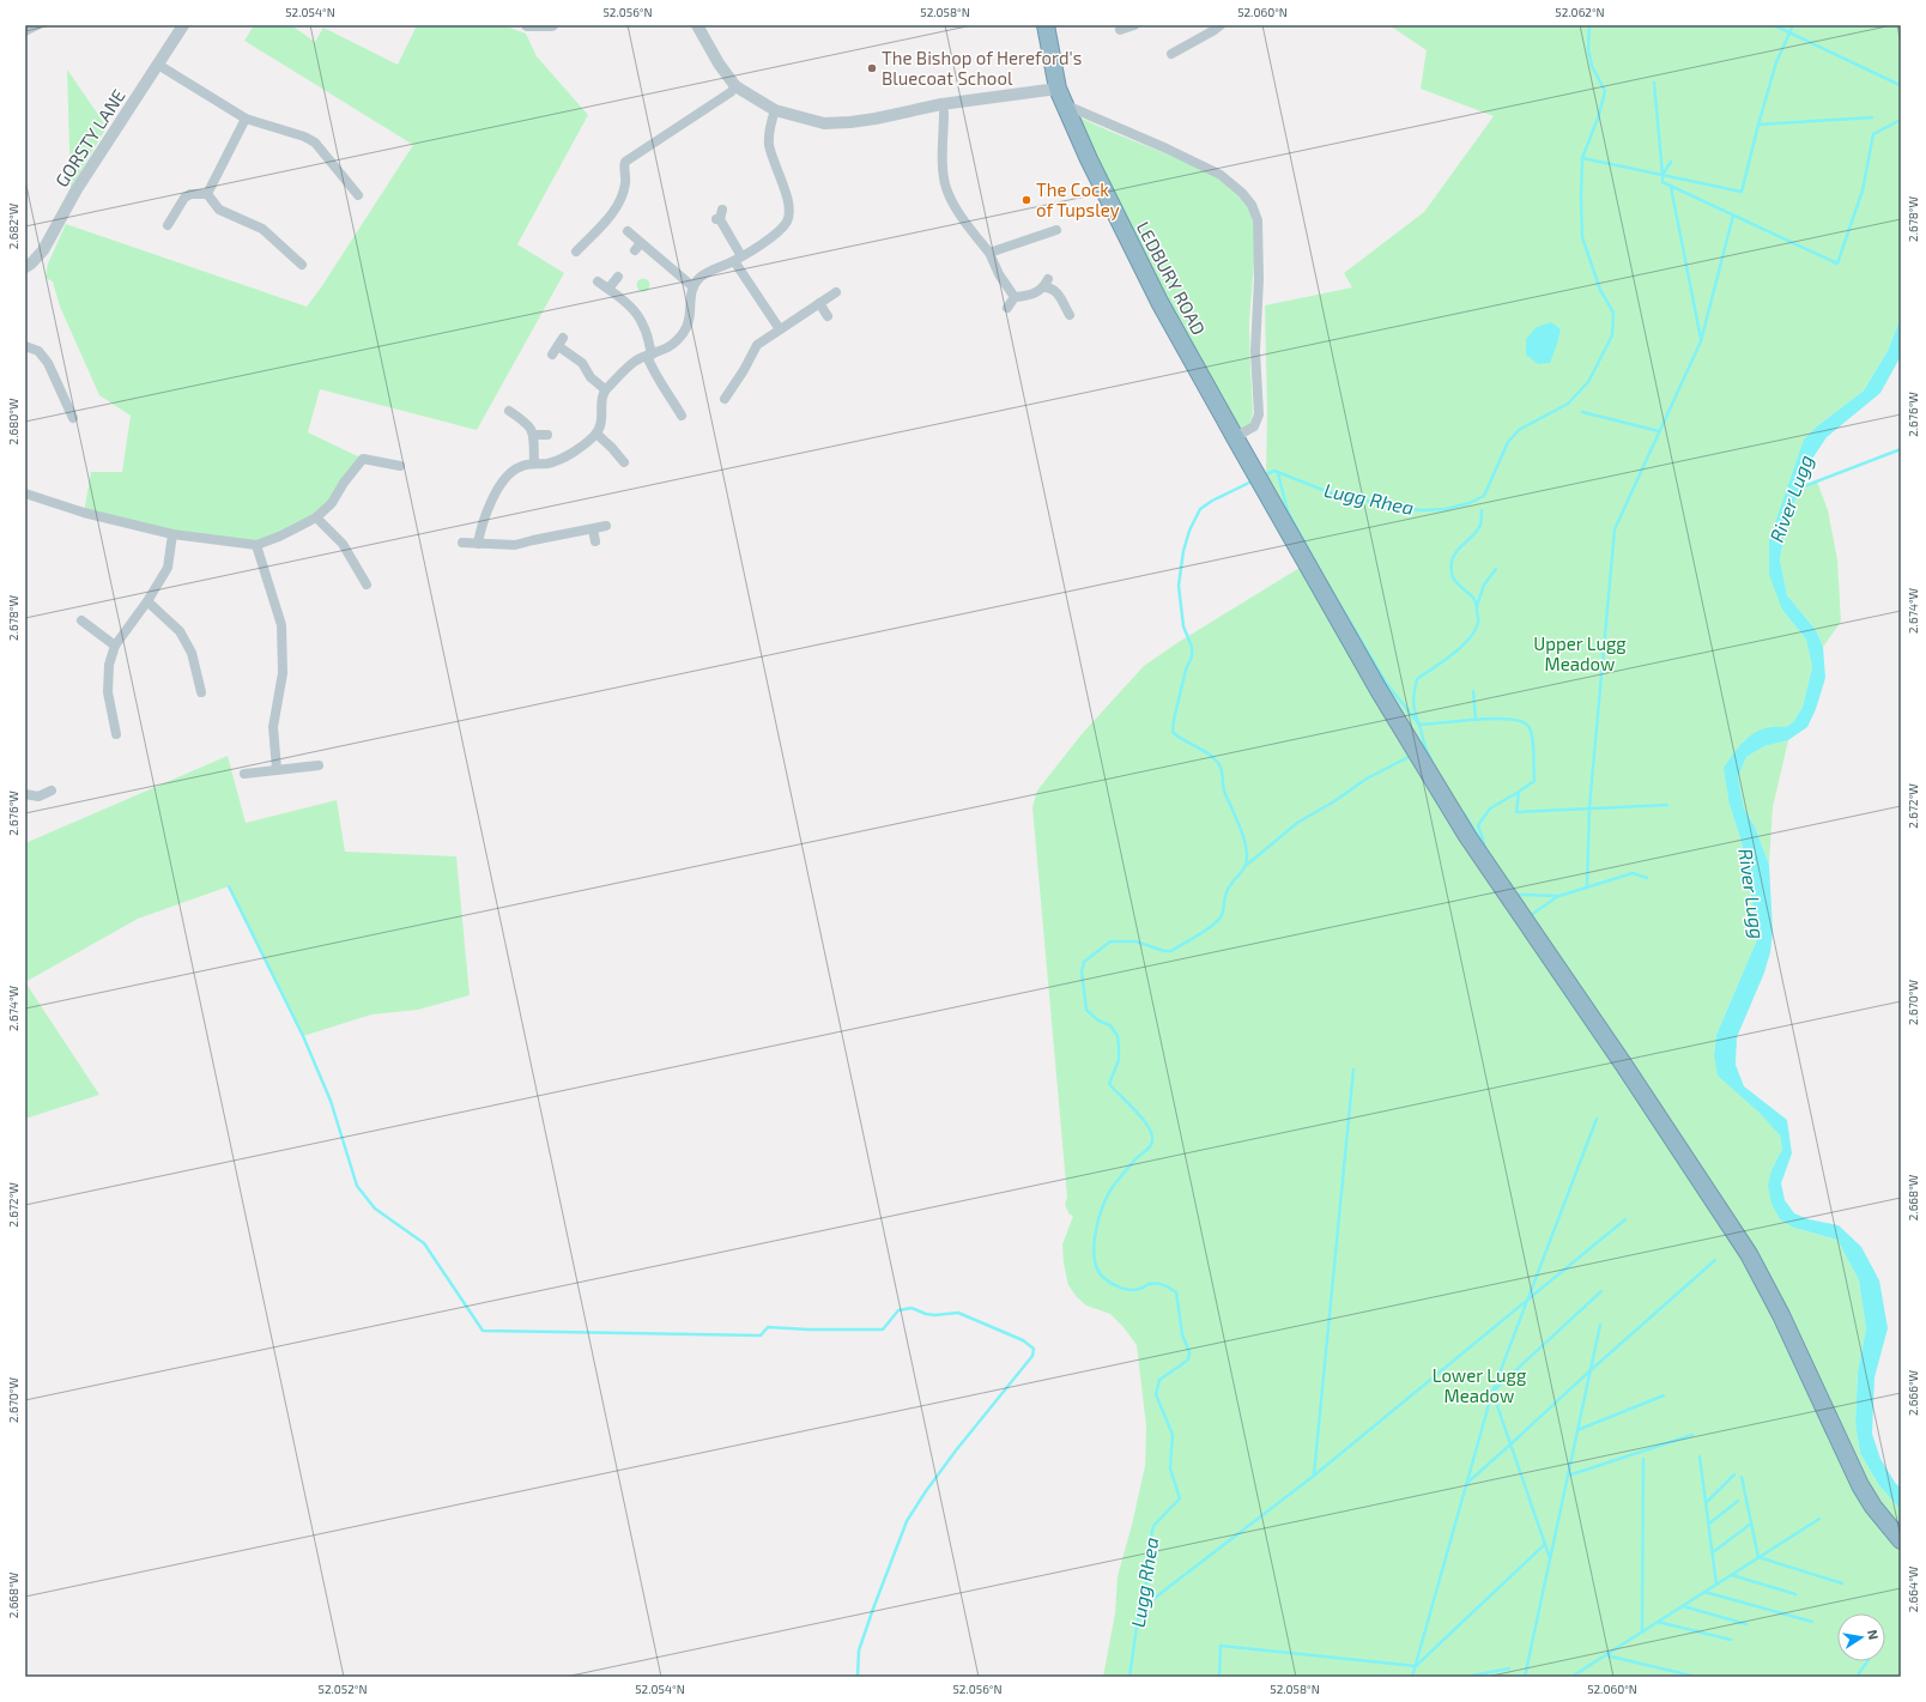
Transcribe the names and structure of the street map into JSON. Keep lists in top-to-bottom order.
{
  "streets": {
    "highway": ["LEDBURY ROAD"],
    "street": ["GORSTY LANE"]
  },
  "water": ["Lugg Rhea", "River Lugg"],
  "parks": ["Upper Lugg Meadow", "Lower Lugg Meadow"],
  "places": ["The Bishop of Hereford's Bluecoat School", "The Cock of Tupsley"],
  "north": "right",
  "coordinates": [
    "52.054°N",
    "52.056°N",
    "52.058°N",
    "52.060°N",
    "52.062°N",
    "2.678°W",
    "2.682°W",
    "2.676°W",
    "2.680°W",
    "2.674°W",
    "2.672°W",
    "2.670°W",
    "2.668°W",
    "2.666°W",
    "2.664°W",
    "52.052°N"
  ]
}
